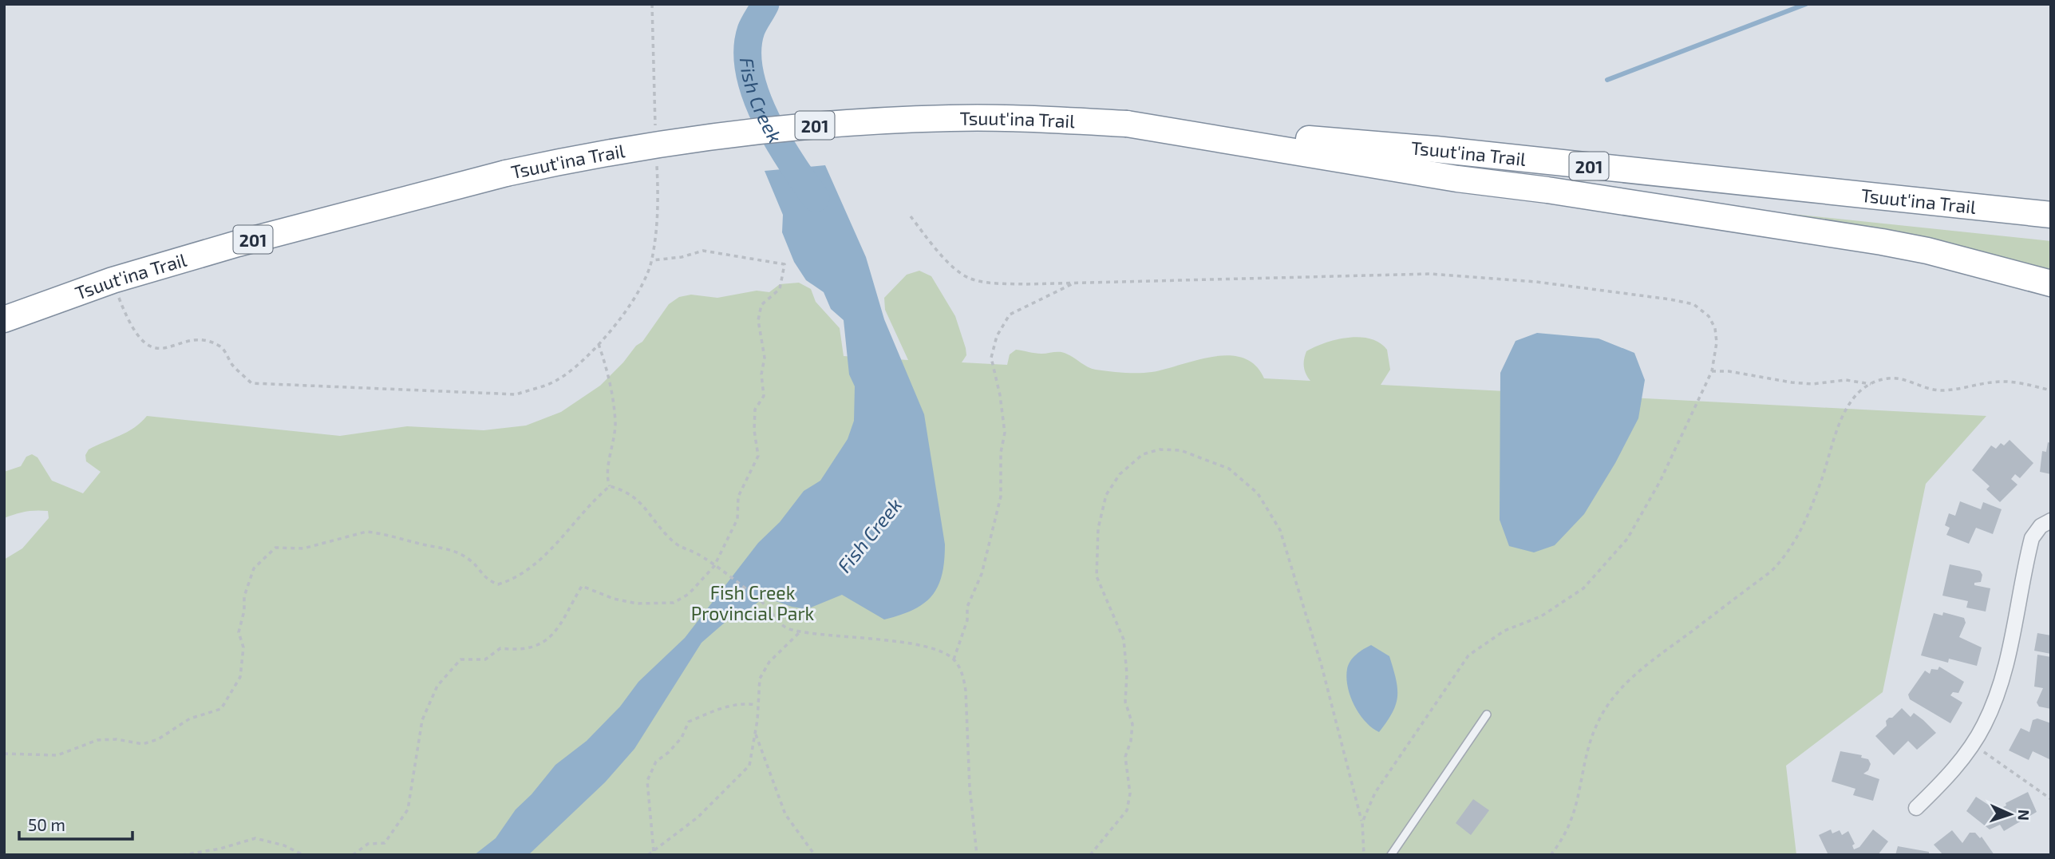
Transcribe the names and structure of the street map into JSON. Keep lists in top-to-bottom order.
{
  "streets": {
    "highway": ["Tsuut'ina Trail", "201"]
  },
  "water": ["Fish Creek"],
  "parks": ["Fish Creek Provincial Park"],
  "scale_bar": "50 m",
  "north": "right"
}
